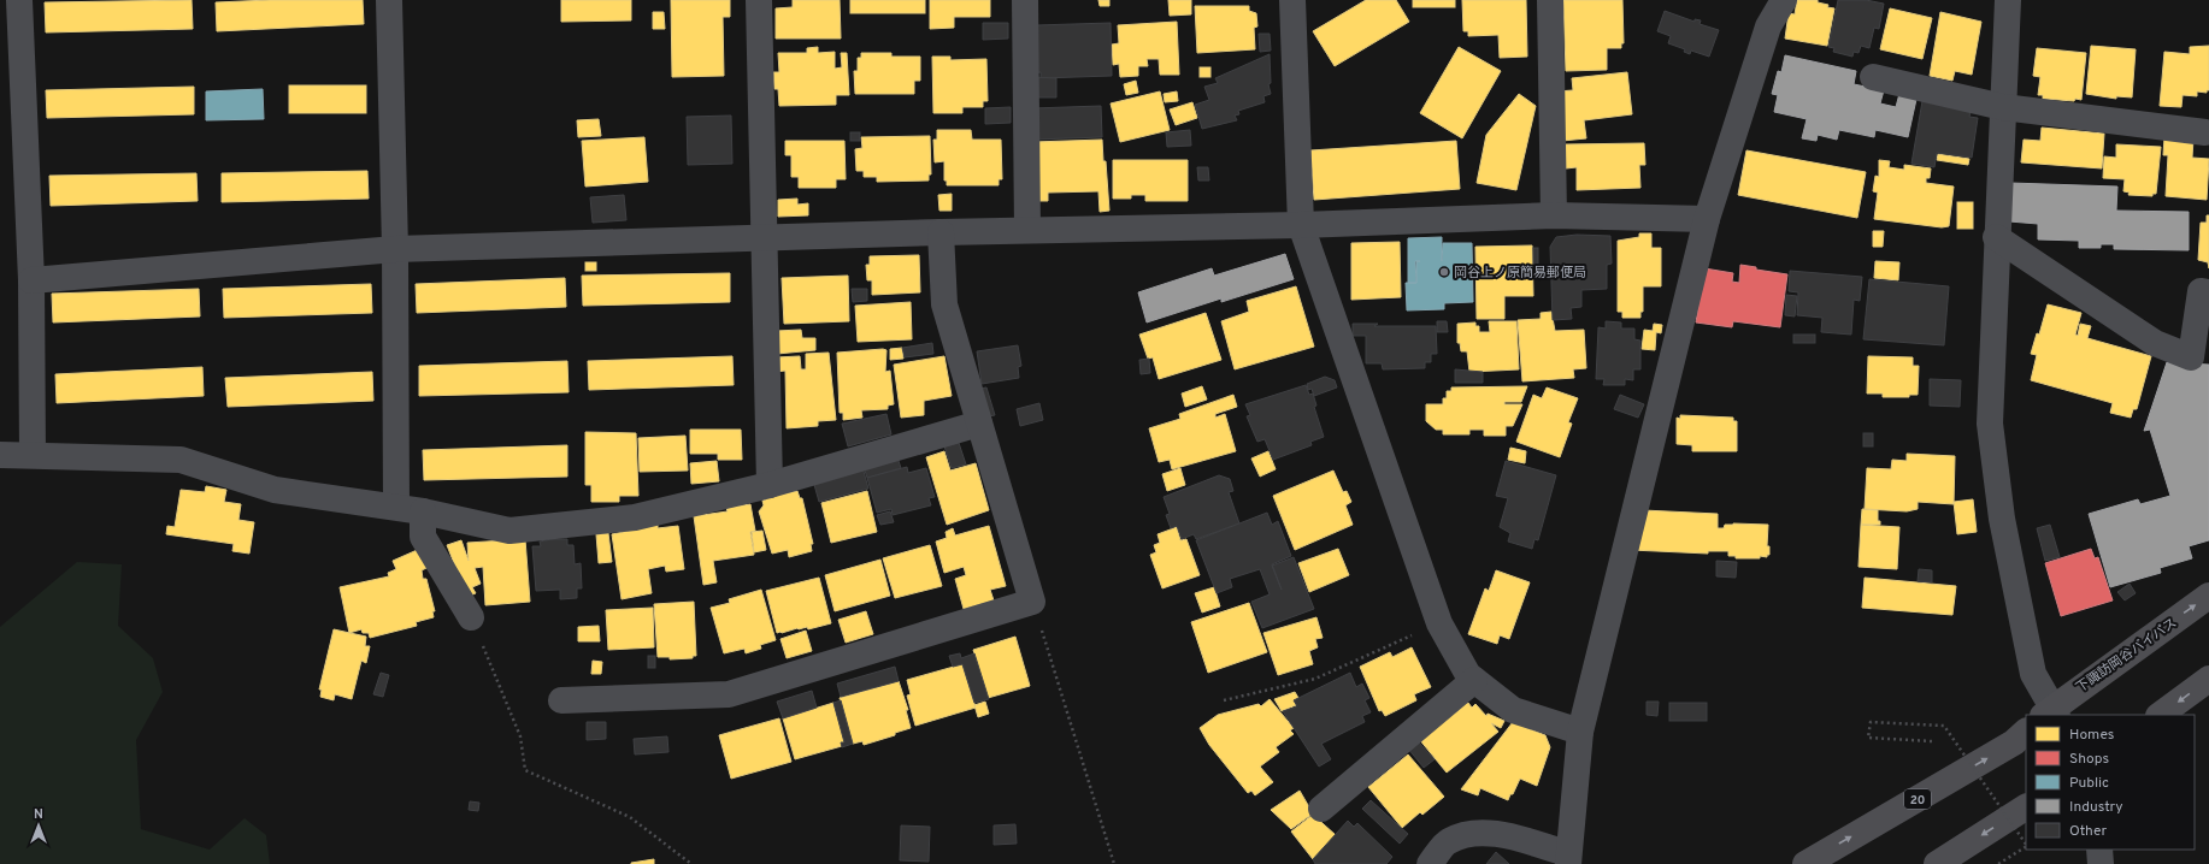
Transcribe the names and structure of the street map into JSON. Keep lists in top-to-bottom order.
{
  "streets": {
    "highway": ["下諏訪岡谷バイパス", "20"]
  },
  "places": ["岡谷上ノ原簡易郵便局"],
  "legend": [
    "Homes",
    "Shops",
    "Public",
    "Industry",
    "Other"
  ],
  "north": "top"
}
